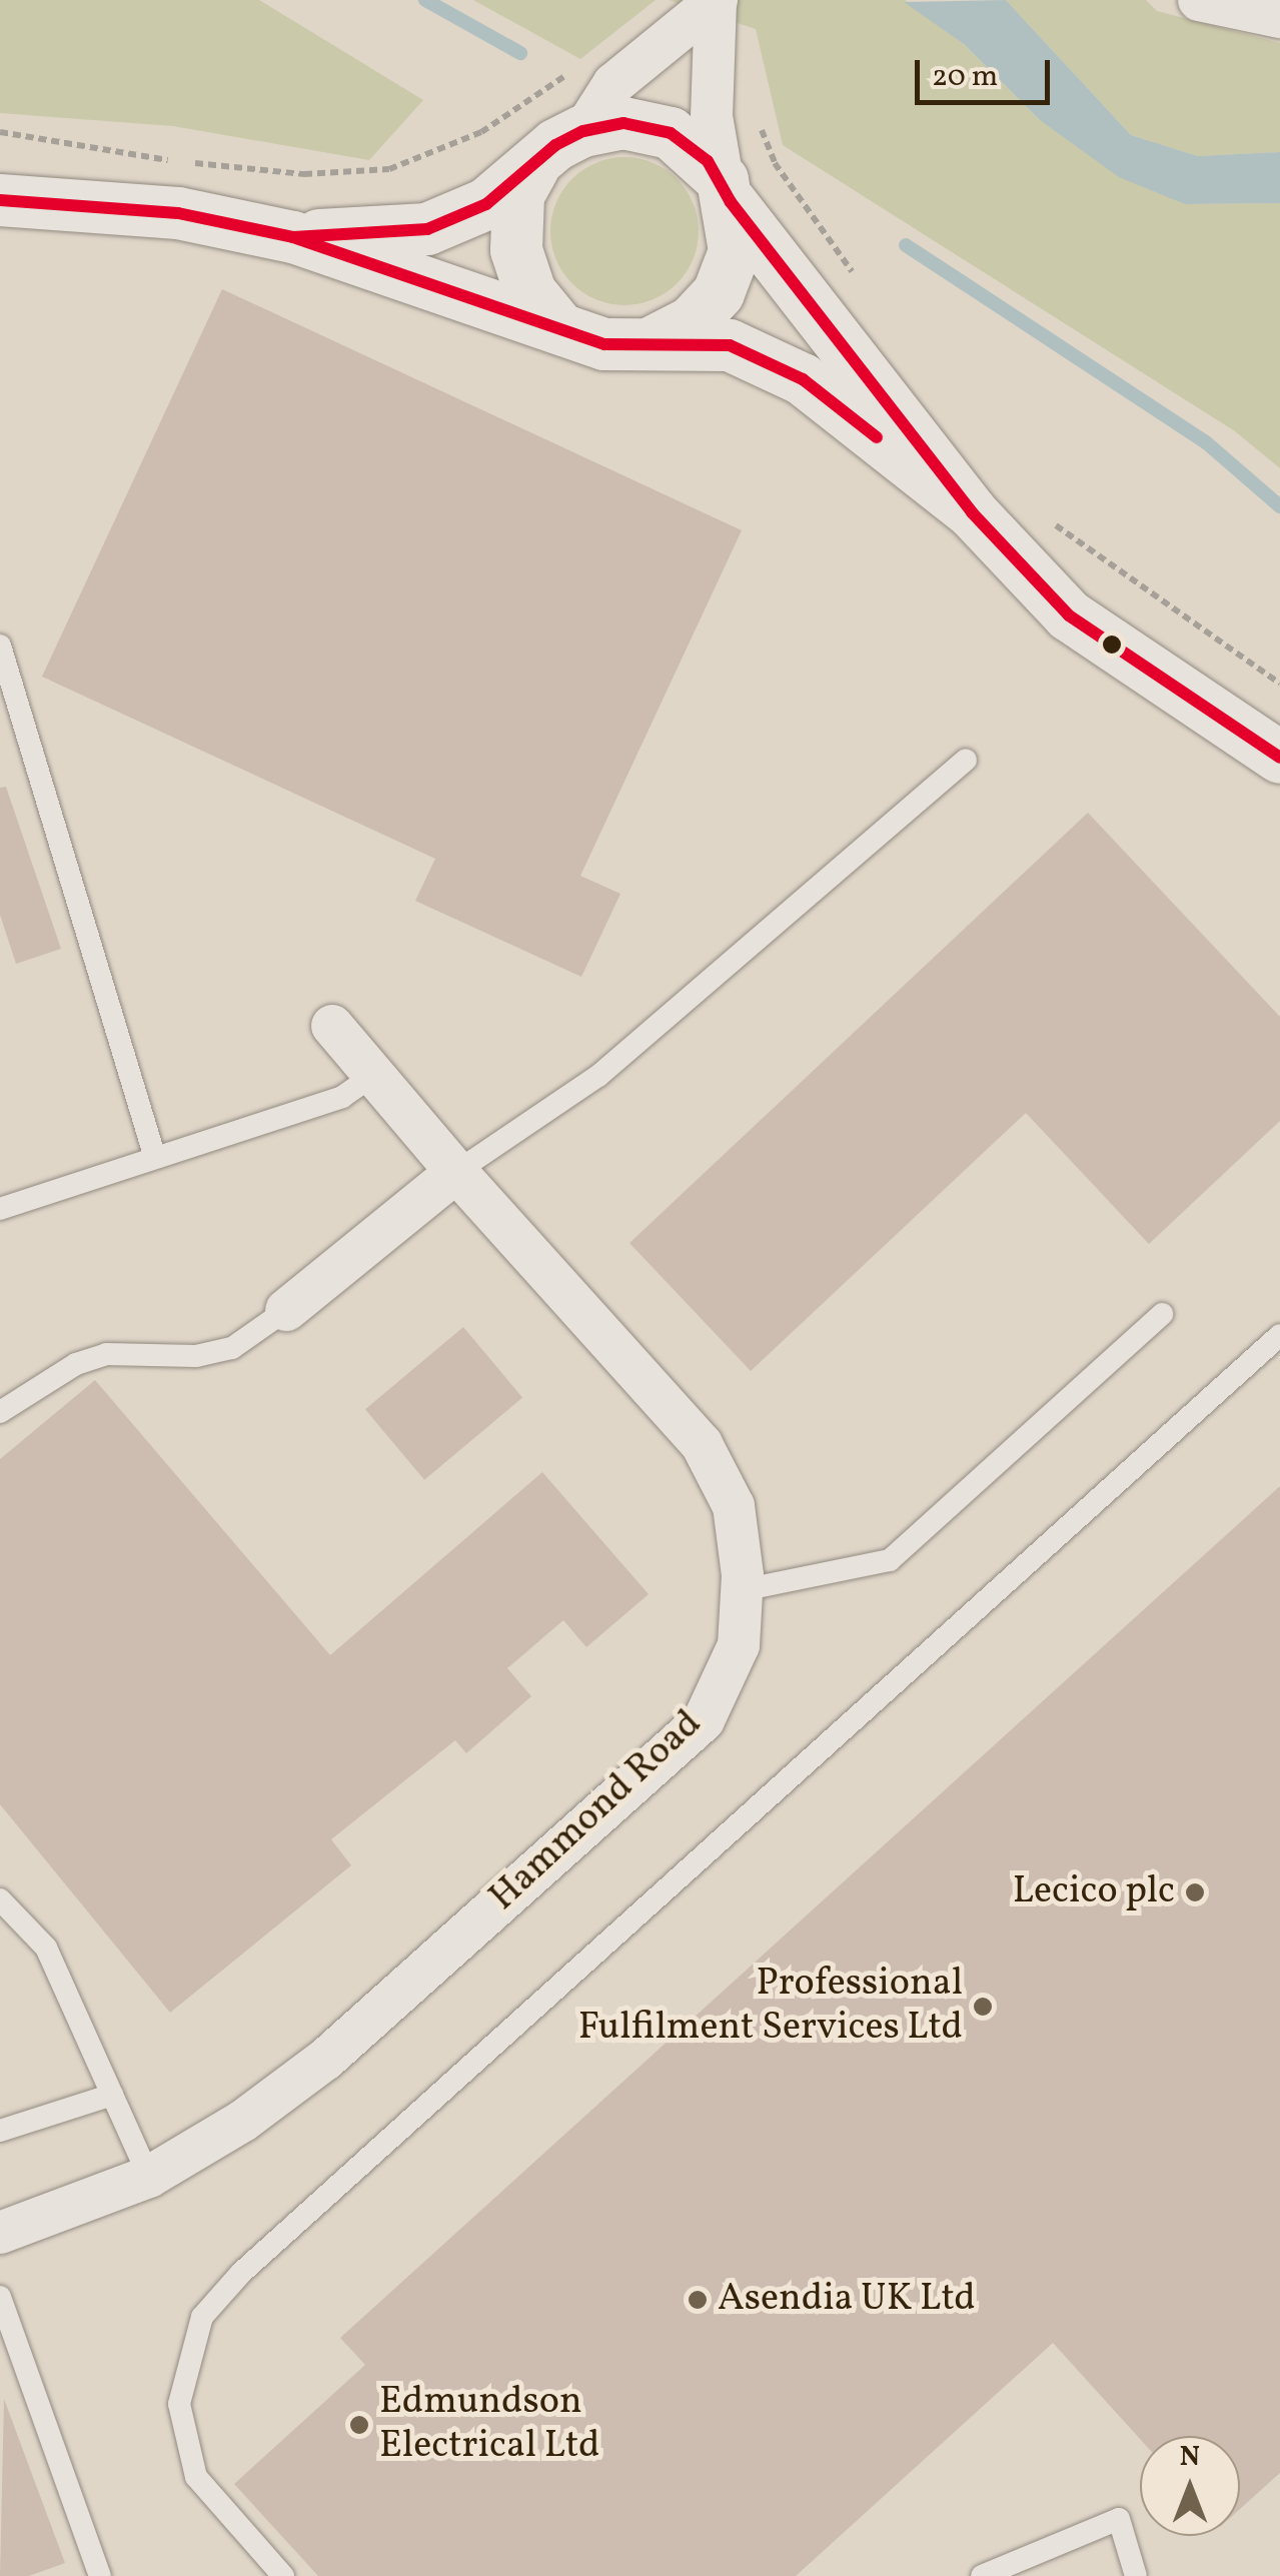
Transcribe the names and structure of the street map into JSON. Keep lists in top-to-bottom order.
{
  "streets": {
    "street": ["Hammond Road"]
  },
  "places": [
    "Lecico plc",
    "Professional Fulfilment Services Ltd",
    "Asendia UK Ltd",
    "Edmundson Electrical Ltd"
  ],
  "scale_bar": "20 m",
  "north": "top"
}
